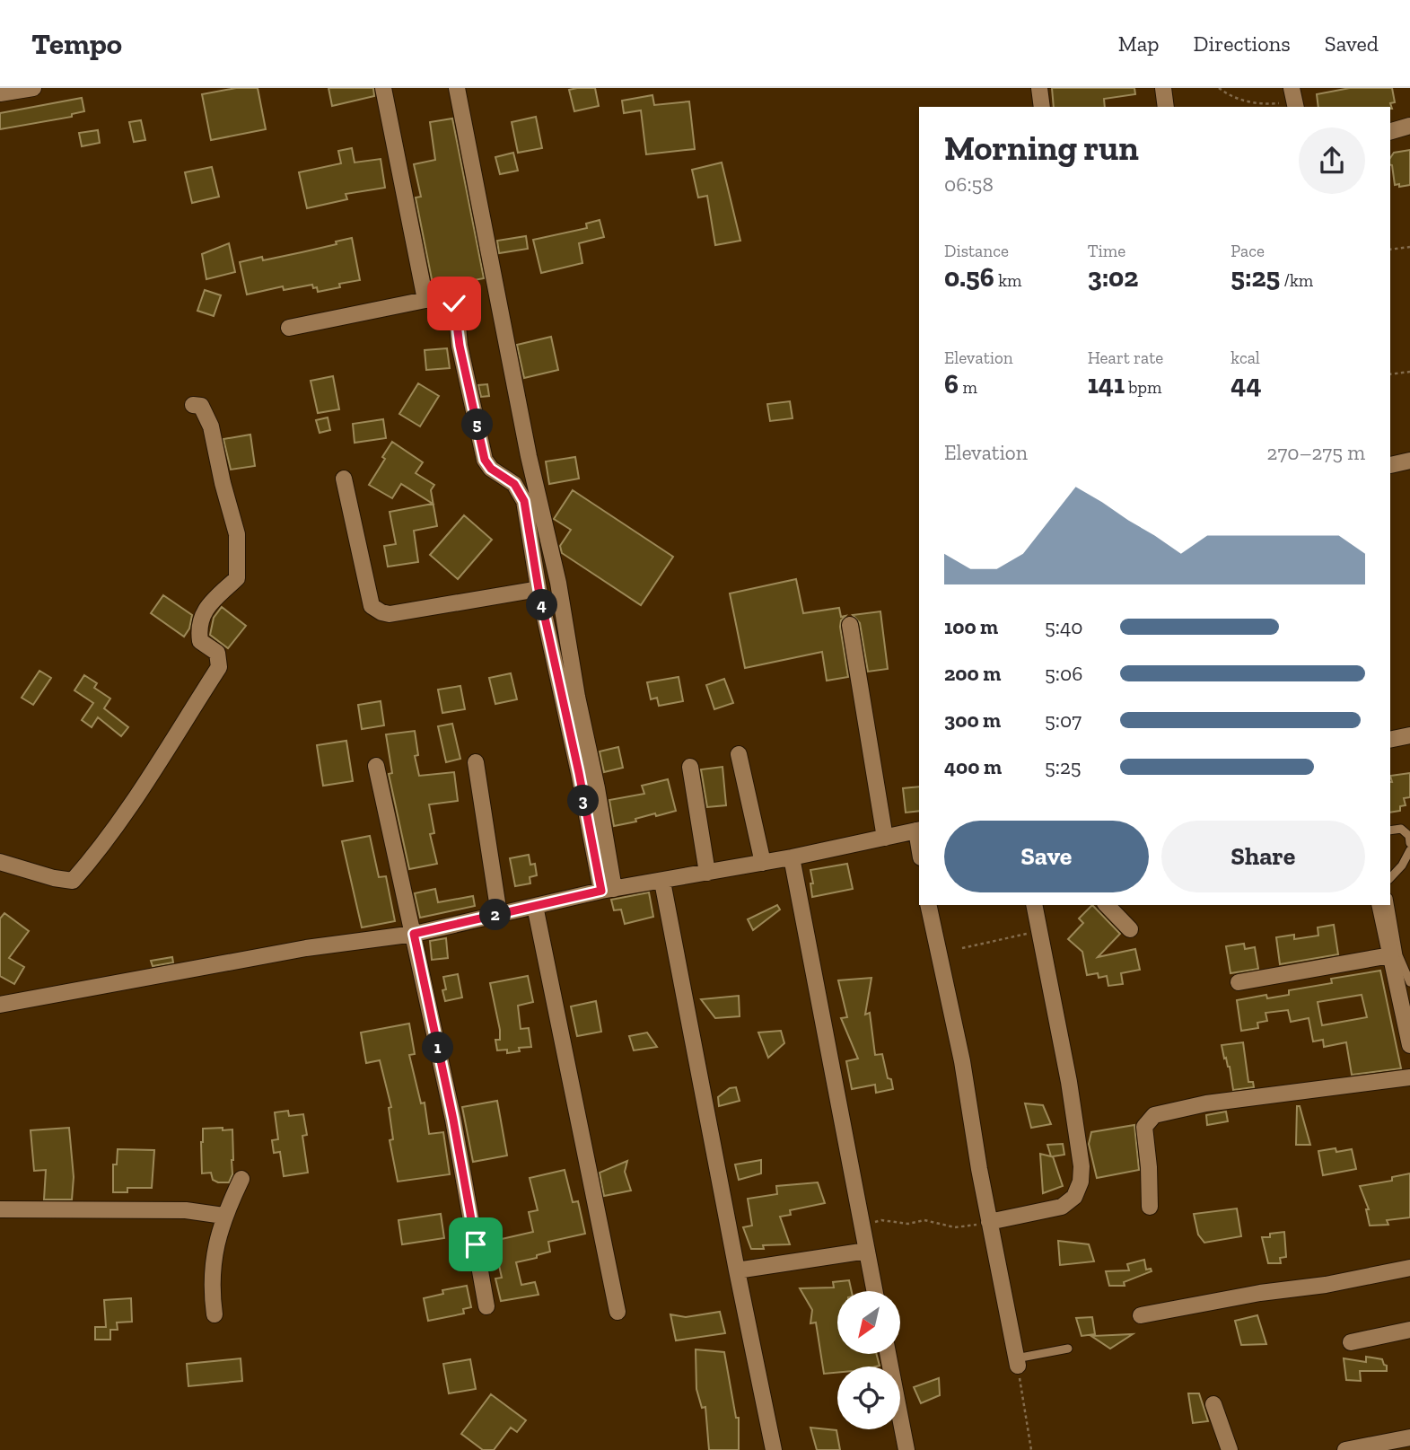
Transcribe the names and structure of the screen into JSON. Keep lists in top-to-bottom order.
{
  "north": "bottom left",
  "page": {
    "header": "Tempo",
    "nav": ["Map", "Directions", "Saved"],
    "heading": ["Morning run", "06:58"],
    "stats": [
      ["Distance", "0.56 km"],
      ["Time", "3:02"],
      ["Pace", "5:25 /km"],
      ["Elevation", "6 m"],
      ["Heart rate", "141 bpm"],
      ["kcal", "44"]
    ],
    "pins": [
      "5",
      "4",
      "3",
      "2",
      "1"
    ],
    "chart": ["Elevation", "270–275 m"],
    "list": [
      {
        "name": "100 m",
        "note": "5:40"
      },
      {
        "name": "200 m",
        "note": "5:06"
      },
      {
        "name": "300 m",
        "note": "5:07"
      },
      {
        "name": "400 m",
        "note": "5:25"
      }
    ],
    "buttons": ["Save", "Share"]
  }
}
